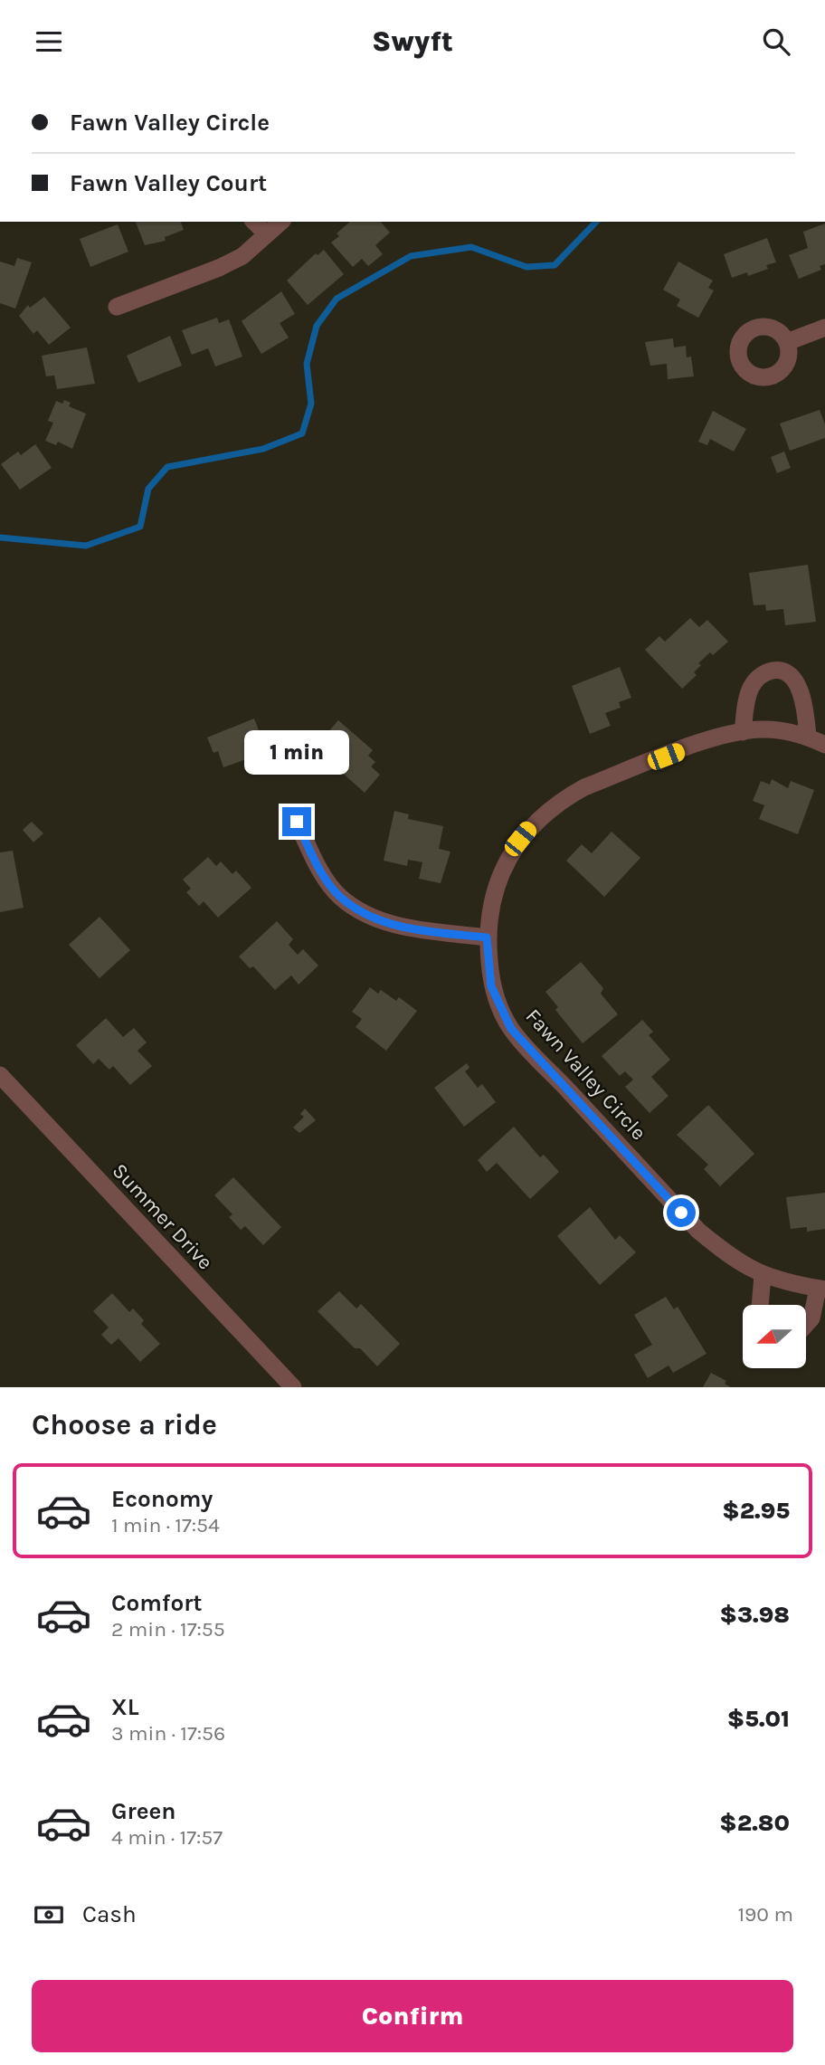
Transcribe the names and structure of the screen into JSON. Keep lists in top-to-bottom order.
{
  "streets": {
    "street": ["Fawn Valley Circle", "Summer Drive"]
  },
  "north": "left",
  "page": {
    "header": "Swyft",
    "banner": ["Fawn Valley Circle", "Fawn Valley Court"],
    "bubble": "1 min",
    "heading": "Choose a ride",
    "list": [
      {
        "name": "Economy",
        "note": "1 min · 17:54",
        "value": "$2.95"
      },
      {
        "name": "Comfort",
        "note": "2 min · 17:55",
        "value": "$3.98"
      },
      {
        "name": "XL",
        "note": "3 min · 17:56",
        "value": "$5.01"
      },
      {
        "name": "Green",
        "note": "4 min · 17:57",
        "value": "$2.80"
      }
    ],
    "pay": ["Cash", "190 m"],
    "buttons": "Confirm"
  }
}
